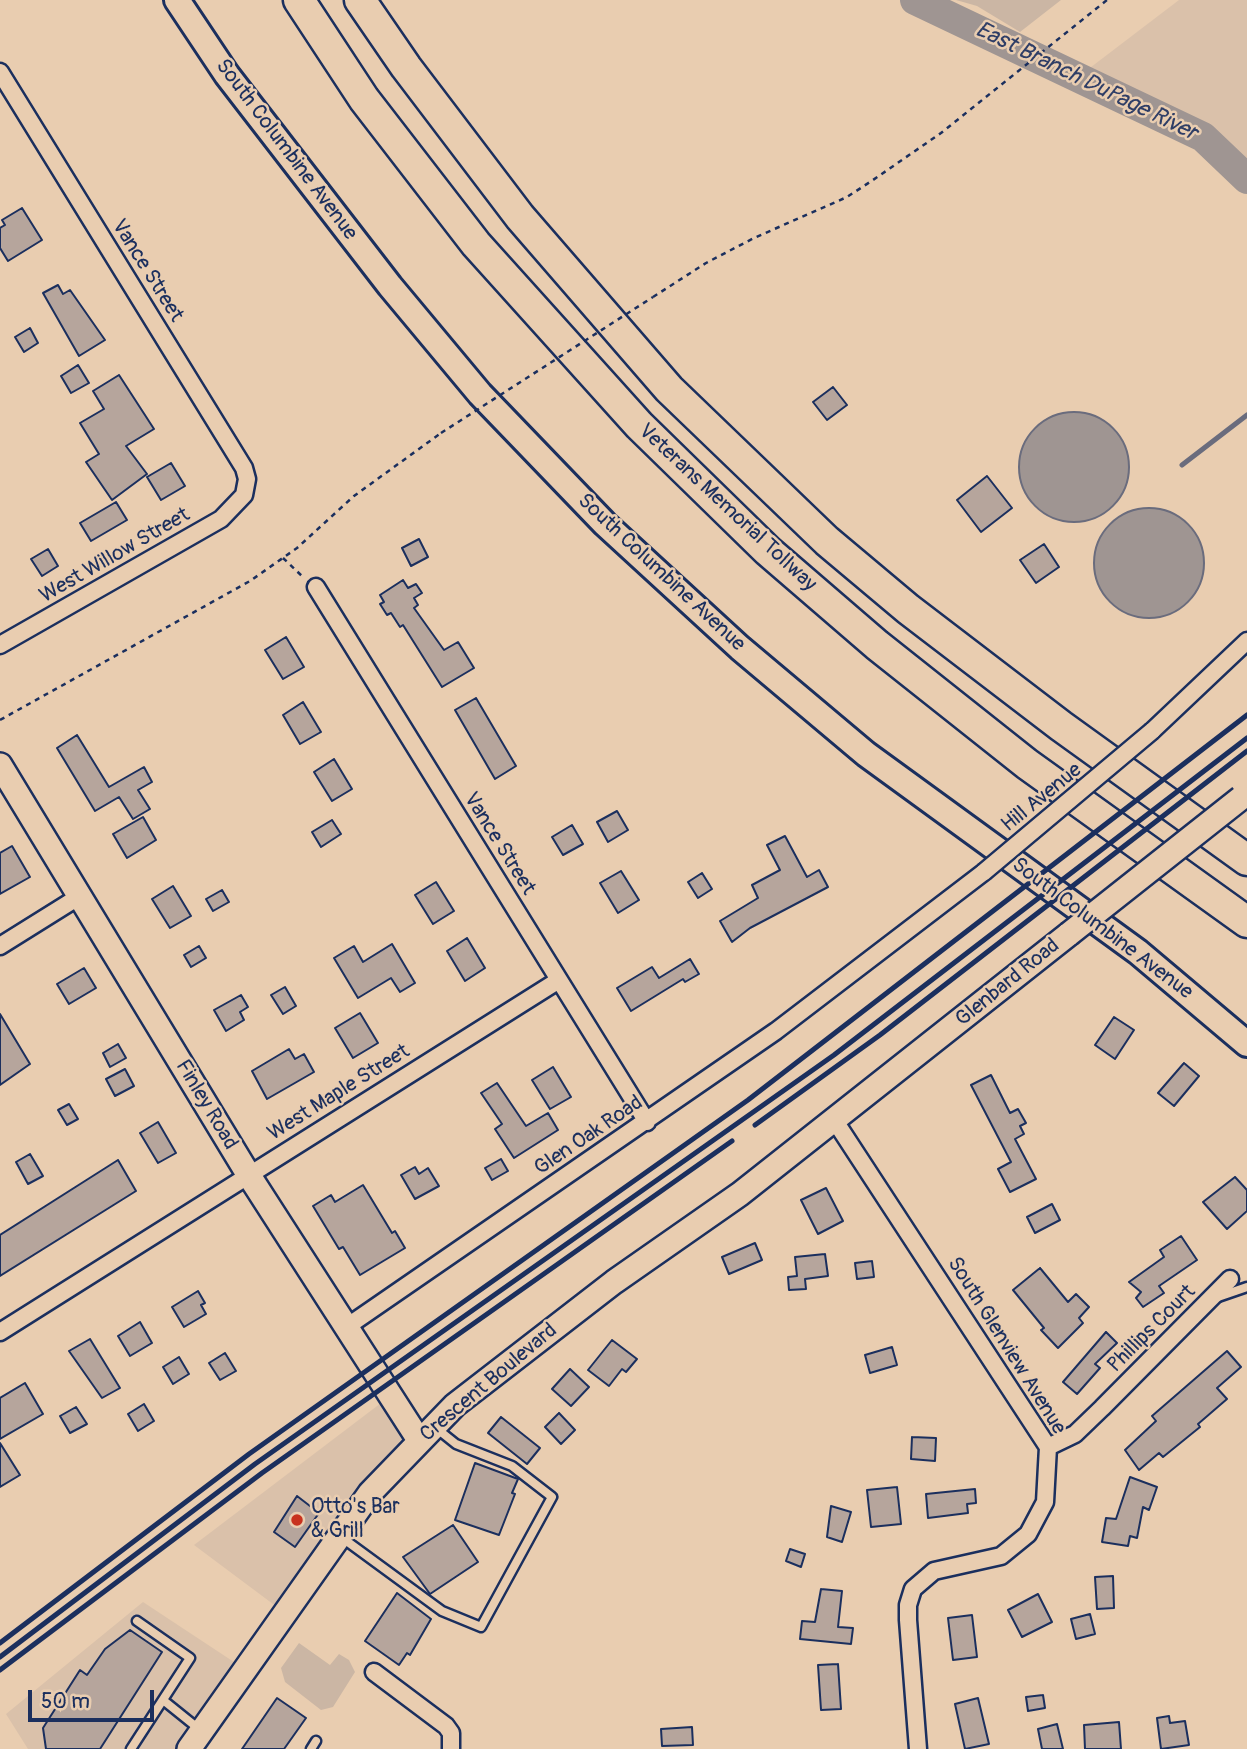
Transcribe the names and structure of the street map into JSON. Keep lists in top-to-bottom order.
{
  "streets": {
    "highway": ["Veterans Memorial Tollway"],
    "main road": [
      "South Columbine Avenue",
      "Glenbard Road",
      "Finley Road",
      "Crescent Boulevard"
    ],
    "street": [
      "Vance Street",
      "West Willow Street",
      "Hill Avenue",
      "West Maple Street",
      "Glen Oak Road",
      "Phillips Court",
      "South Glenview Avenue"
    ]
  },
  "crossings": [
    ["Vance Street", "West Willow Street"],
    ["Vance Street", "West Maple Street"],
    ["Vance Street", "Glen Oak Road"],
    ["Hill Avenue", "Glen Oak Road"],
    ["Glenbard Road", "South Glenview Avenue"],
    ["Glenbard Road", "Crescent Boulevard"],
    ["West Maple Street", "Finley Road"],
    ["Finley Road", "Glen Oak Road"],
    ["Finley Road", "Crescent Boulevard"],
    ["Phillips Court", "South Glenview Avenue"],
    ["South Glenview Avenue", "Crescent Boulevard"]
  ],
  "water": ["East Branch DuPage River"],
  "places": ["Otto's Bar & Grill"],
  "scale_bar": "50 m"
}
